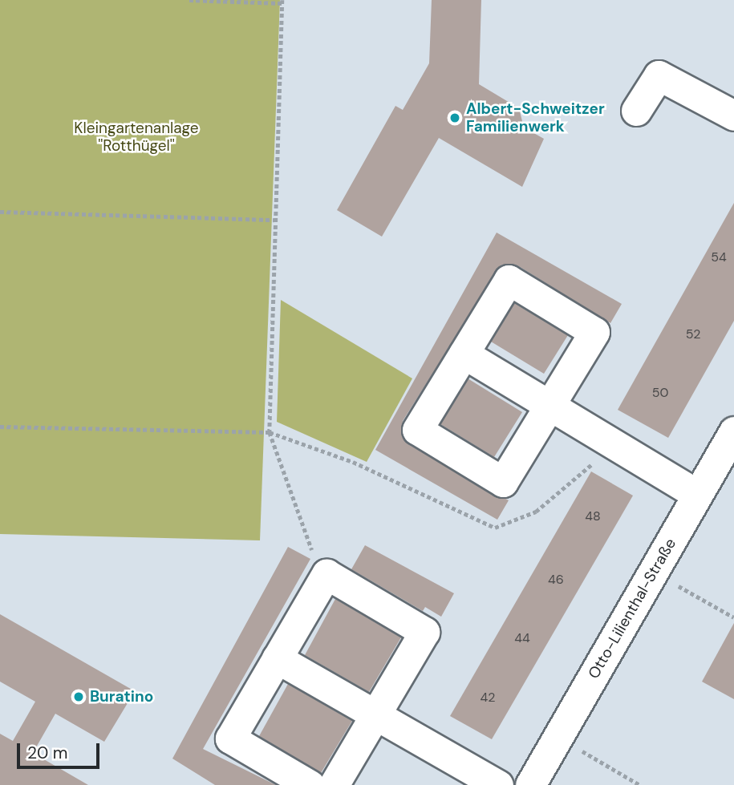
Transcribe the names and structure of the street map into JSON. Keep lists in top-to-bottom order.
{
  "streets": {
    "street": ["Otto-Lilienthal-Straße"]
  },
  "parks": ["Kleingartenanlage ''Rotthügel''"],
  "places": ["Albert-Schweitzer Familienwerk", "Buratino"],
  "house_numbers": [
    "54",
    "52",
    "50",
    "48",
    "46",
    "44",
    "42"
  ],
  "scale_bar": "20 m"
}
